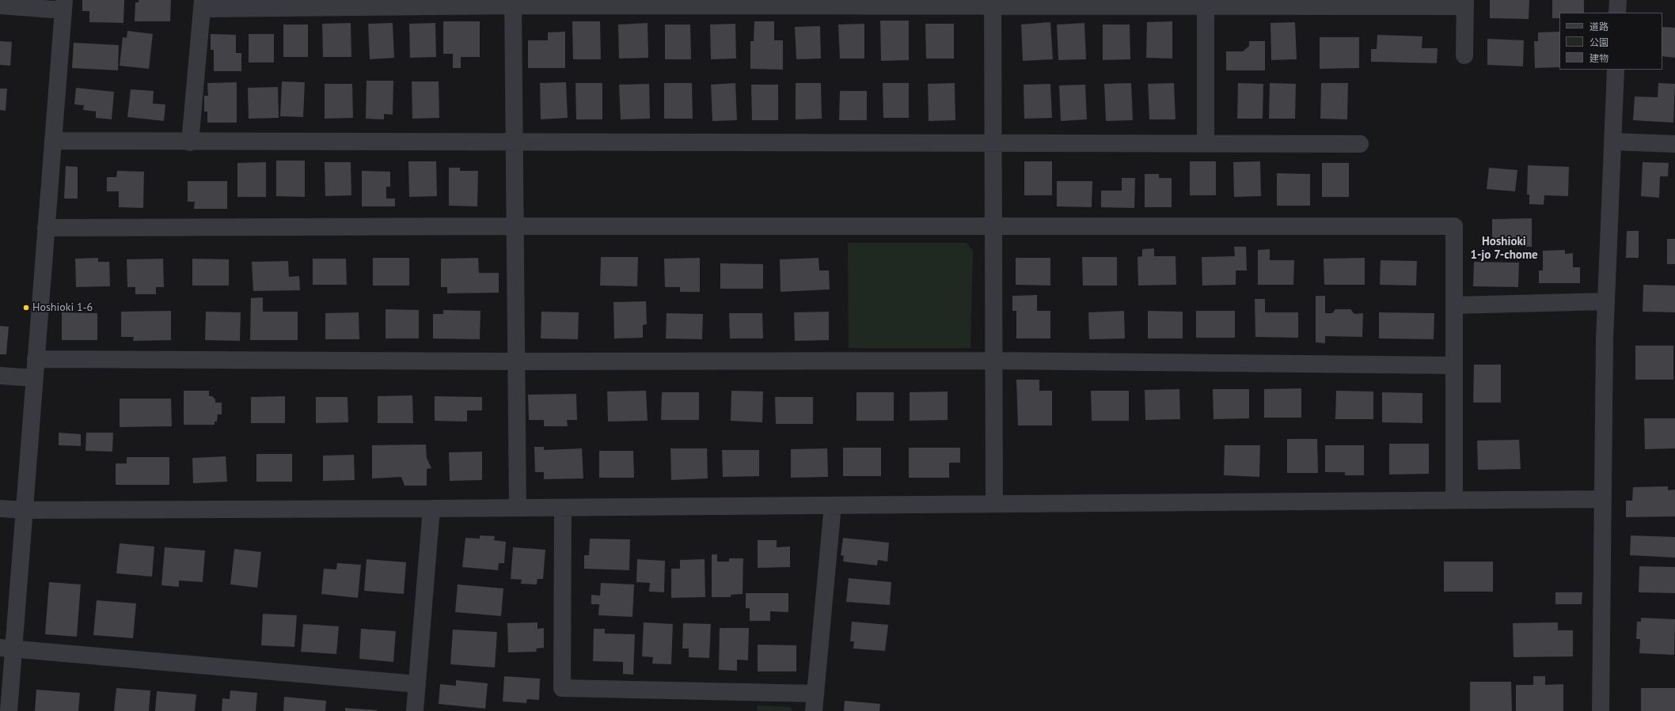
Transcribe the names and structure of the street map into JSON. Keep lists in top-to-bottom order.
{
  "districts": ["Hoshioki 1-jo 7-chome"],
  "places": ["Hoshioki 1-6"],
  "legend": ["道路", "公園", "建物"]
}
